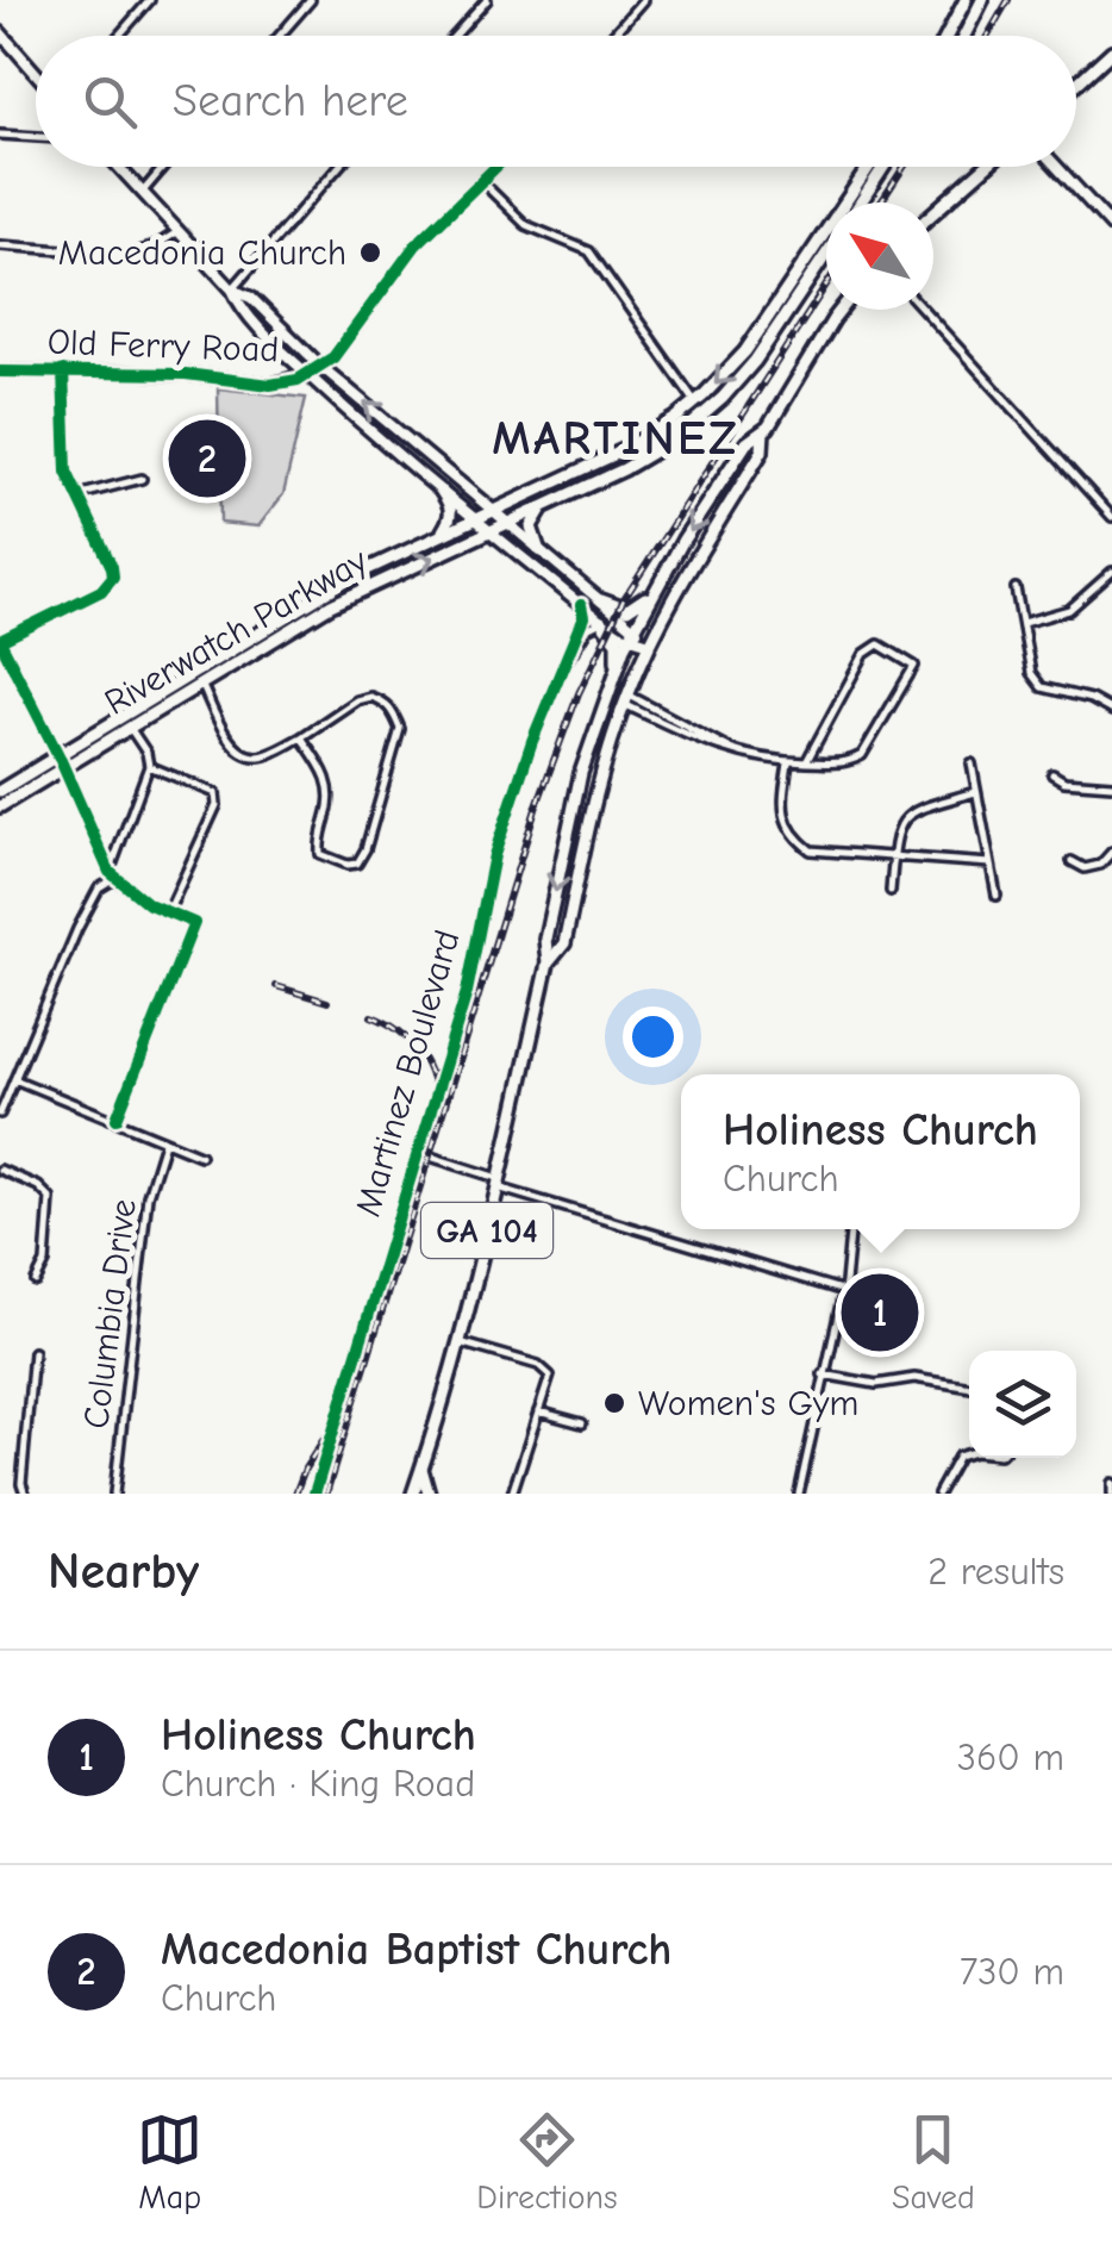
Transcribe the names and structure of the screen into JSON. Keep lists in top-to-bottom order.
{
  "streets": {
    "main road": ["Old Ferry Road", "Riverwatch Parkway", "GA 104"],
    "street": ["Martinez Boulevard", "Columbia Drive"]
  },
  "districts": ["MARTINEZ"],
  "places": ["Macedonia Church", "Women's Gym"],
  "north": "top left",
  "page": {
    "search": "Search here",
    "pins": ["2", "1"],
    "popup": ["Holiness Church", "Church"],
    "heading": ["Nearby", "2 results"],
    "list": [
      {
        "mark": "1",
        "name": "Holiness Church",
        "note": "Church · King Road",
        "value": "360 m"
      },
      {
        "mark": "2",
        "name": "Macedonia Baptist Church",
        "note": "Church",
        "value": "730 m"
      }
    ],
    "nav": ["Map", "Directions", "Saved"]
  }
}
